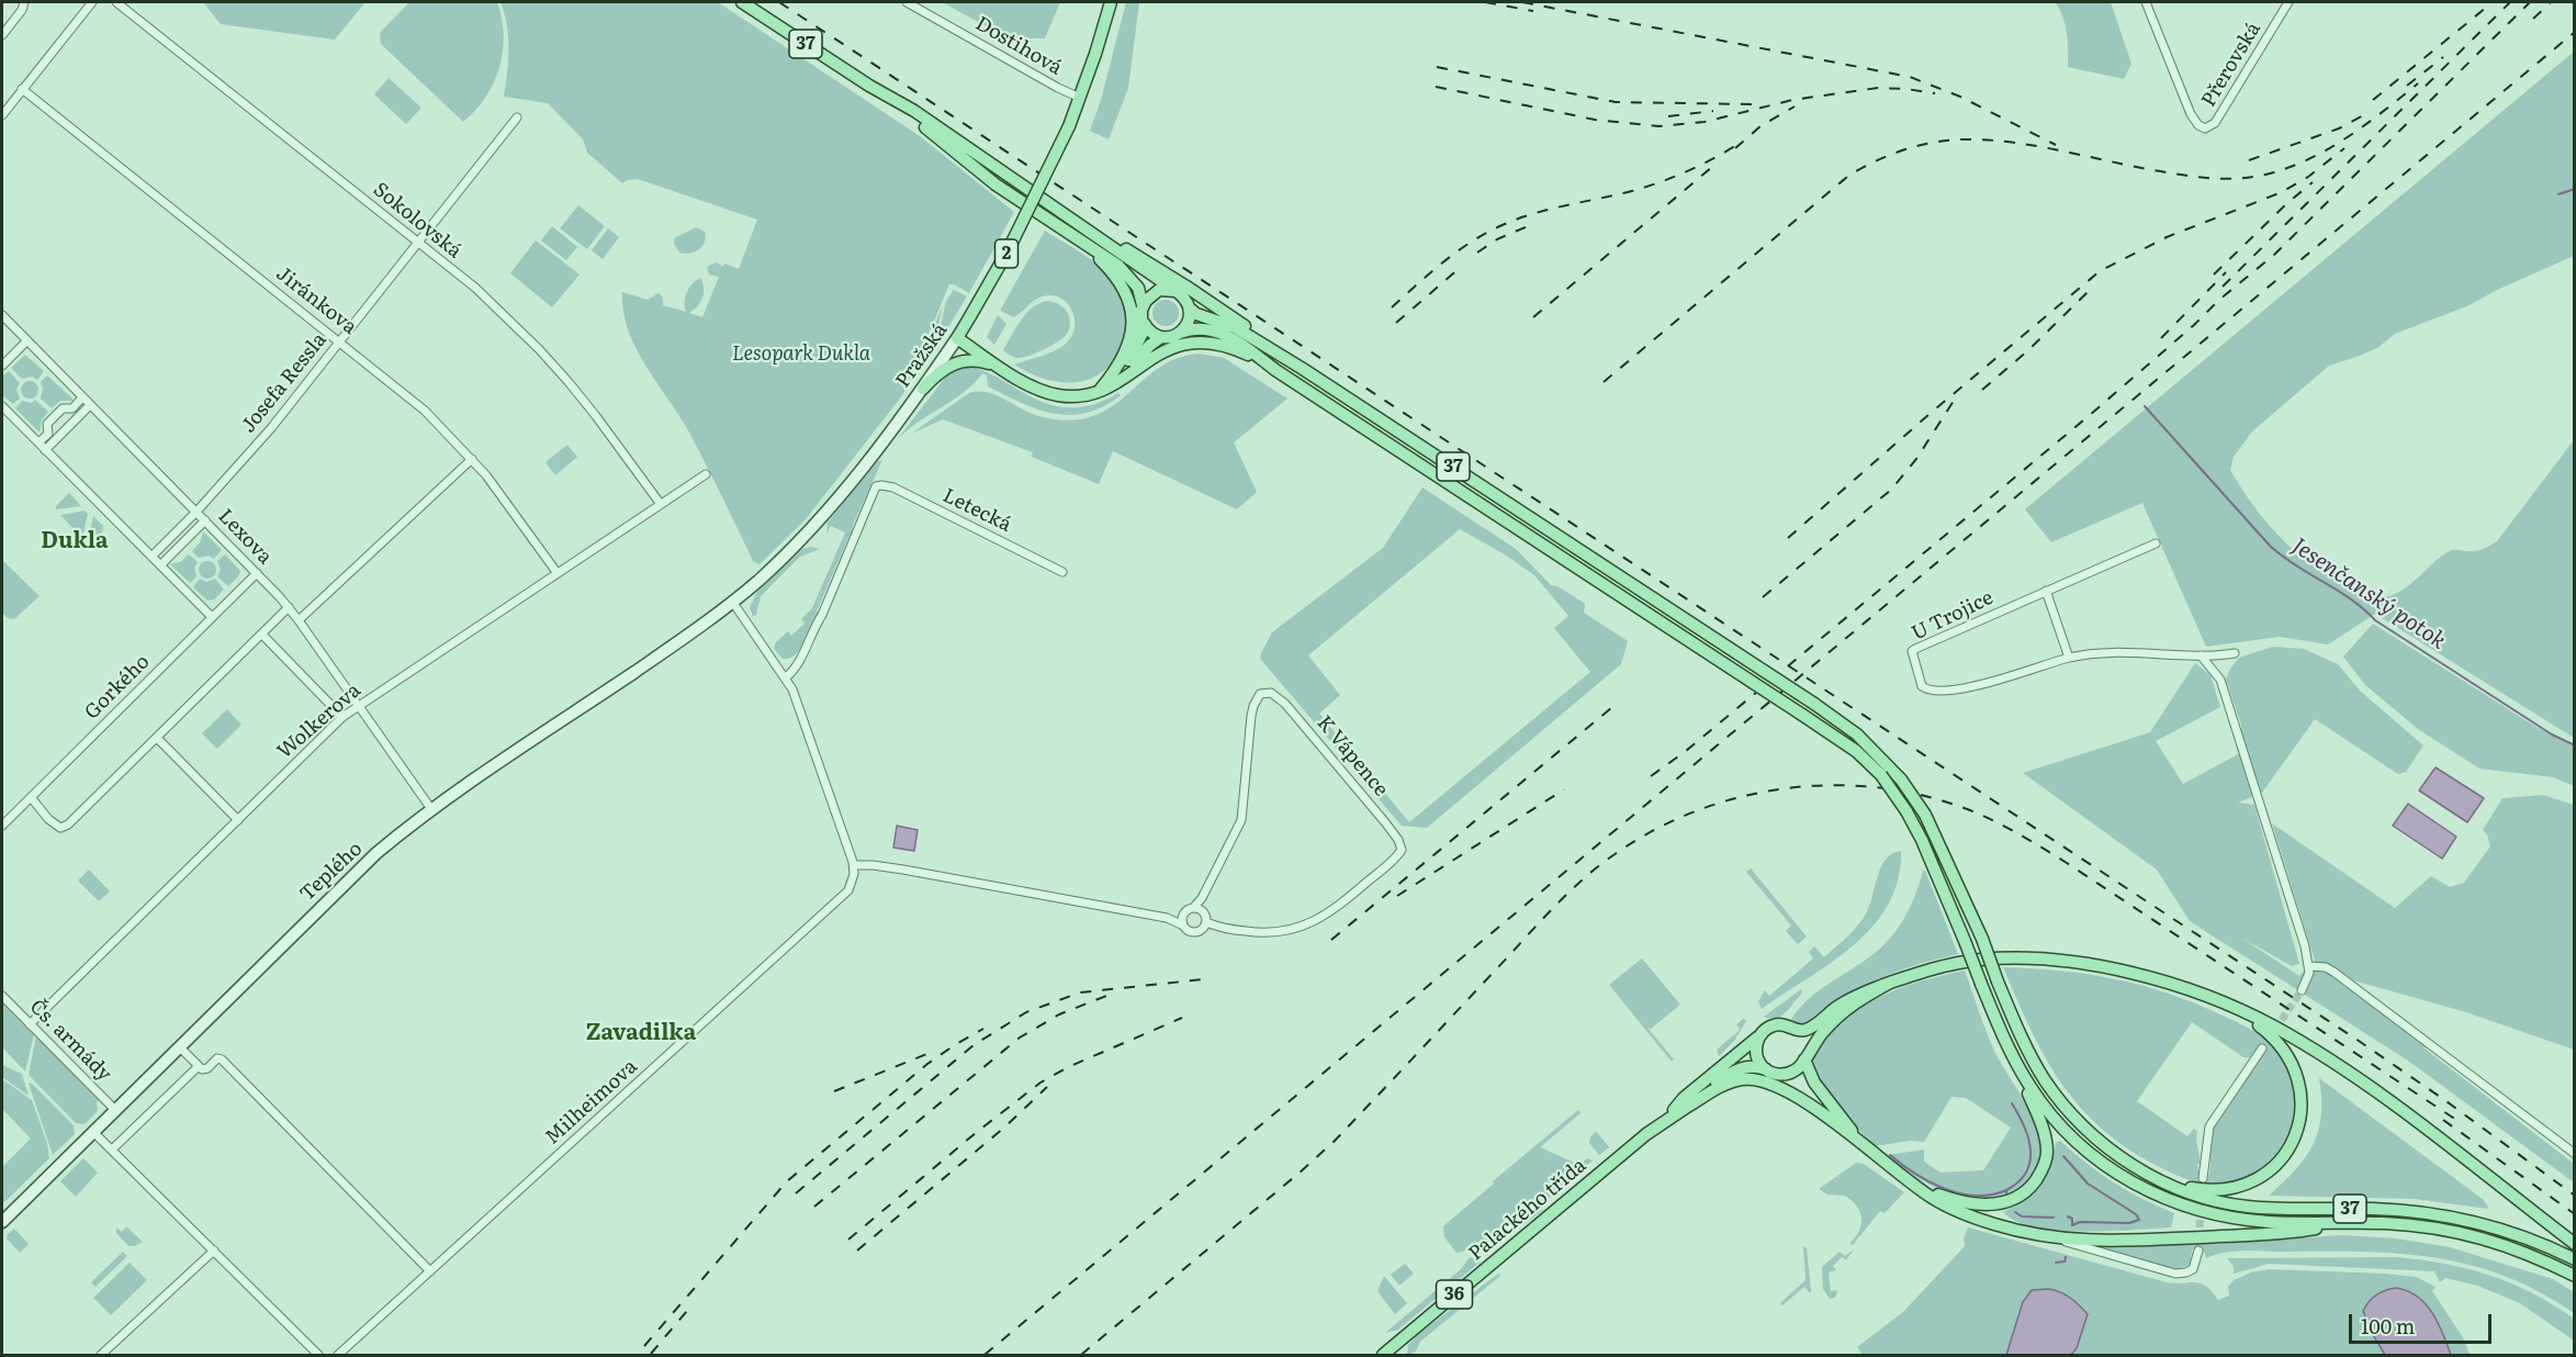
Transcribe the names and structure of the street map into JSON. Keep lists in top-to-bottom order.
{
  "streets": {
    "main road": [
      "37",
      "2",
      "Pražská",
      "Teplého",
      "Palackého třída",
      "36"
    ],
    "street": [
      "Dostihová",
      "Přerovská",
      "Sokolovská",
      "Jiránkova",
      "Josefa Ressla",
      "Letecká",
      "Lexova",
      "U Trojice",
      "Gorkého",
      "Wolkerova",
      "K Vápence",
      "Čs. armády",
      "Milheimova"
    ]
  },
  "crossings": [
    ["Dostihová", "Pražská"],
    ["Sokolovská", "Josefa Ressla"],
    ["Sokolovská", "Wolkerova"],
    ["Jiránkova", "Josefa Ressla"],
    ["Jiránkova", "Wolkerova"],
    ["Pražská", "Teplého"],
    ["Josefa Ressla", "Lexova"],
    ["Lexova", "Gorkého"],
    ["Lexova", "Wolkerova"],
    ["Lexova", "Teplého"],
    ["Wolkerova", "Čs. armády"],
    ["K Vápence", "Milheimova"],
    ["Teplého", "Čs. armády"],
    ["Palackého třída", "36"]
  ],
  "districts": ["Dukla", "Zavadilka"],
  "water": ["Jesenčanský potok"],
  "parks": ["Lesopark Dukla"],
  "scale_bar": "100 m"
}
